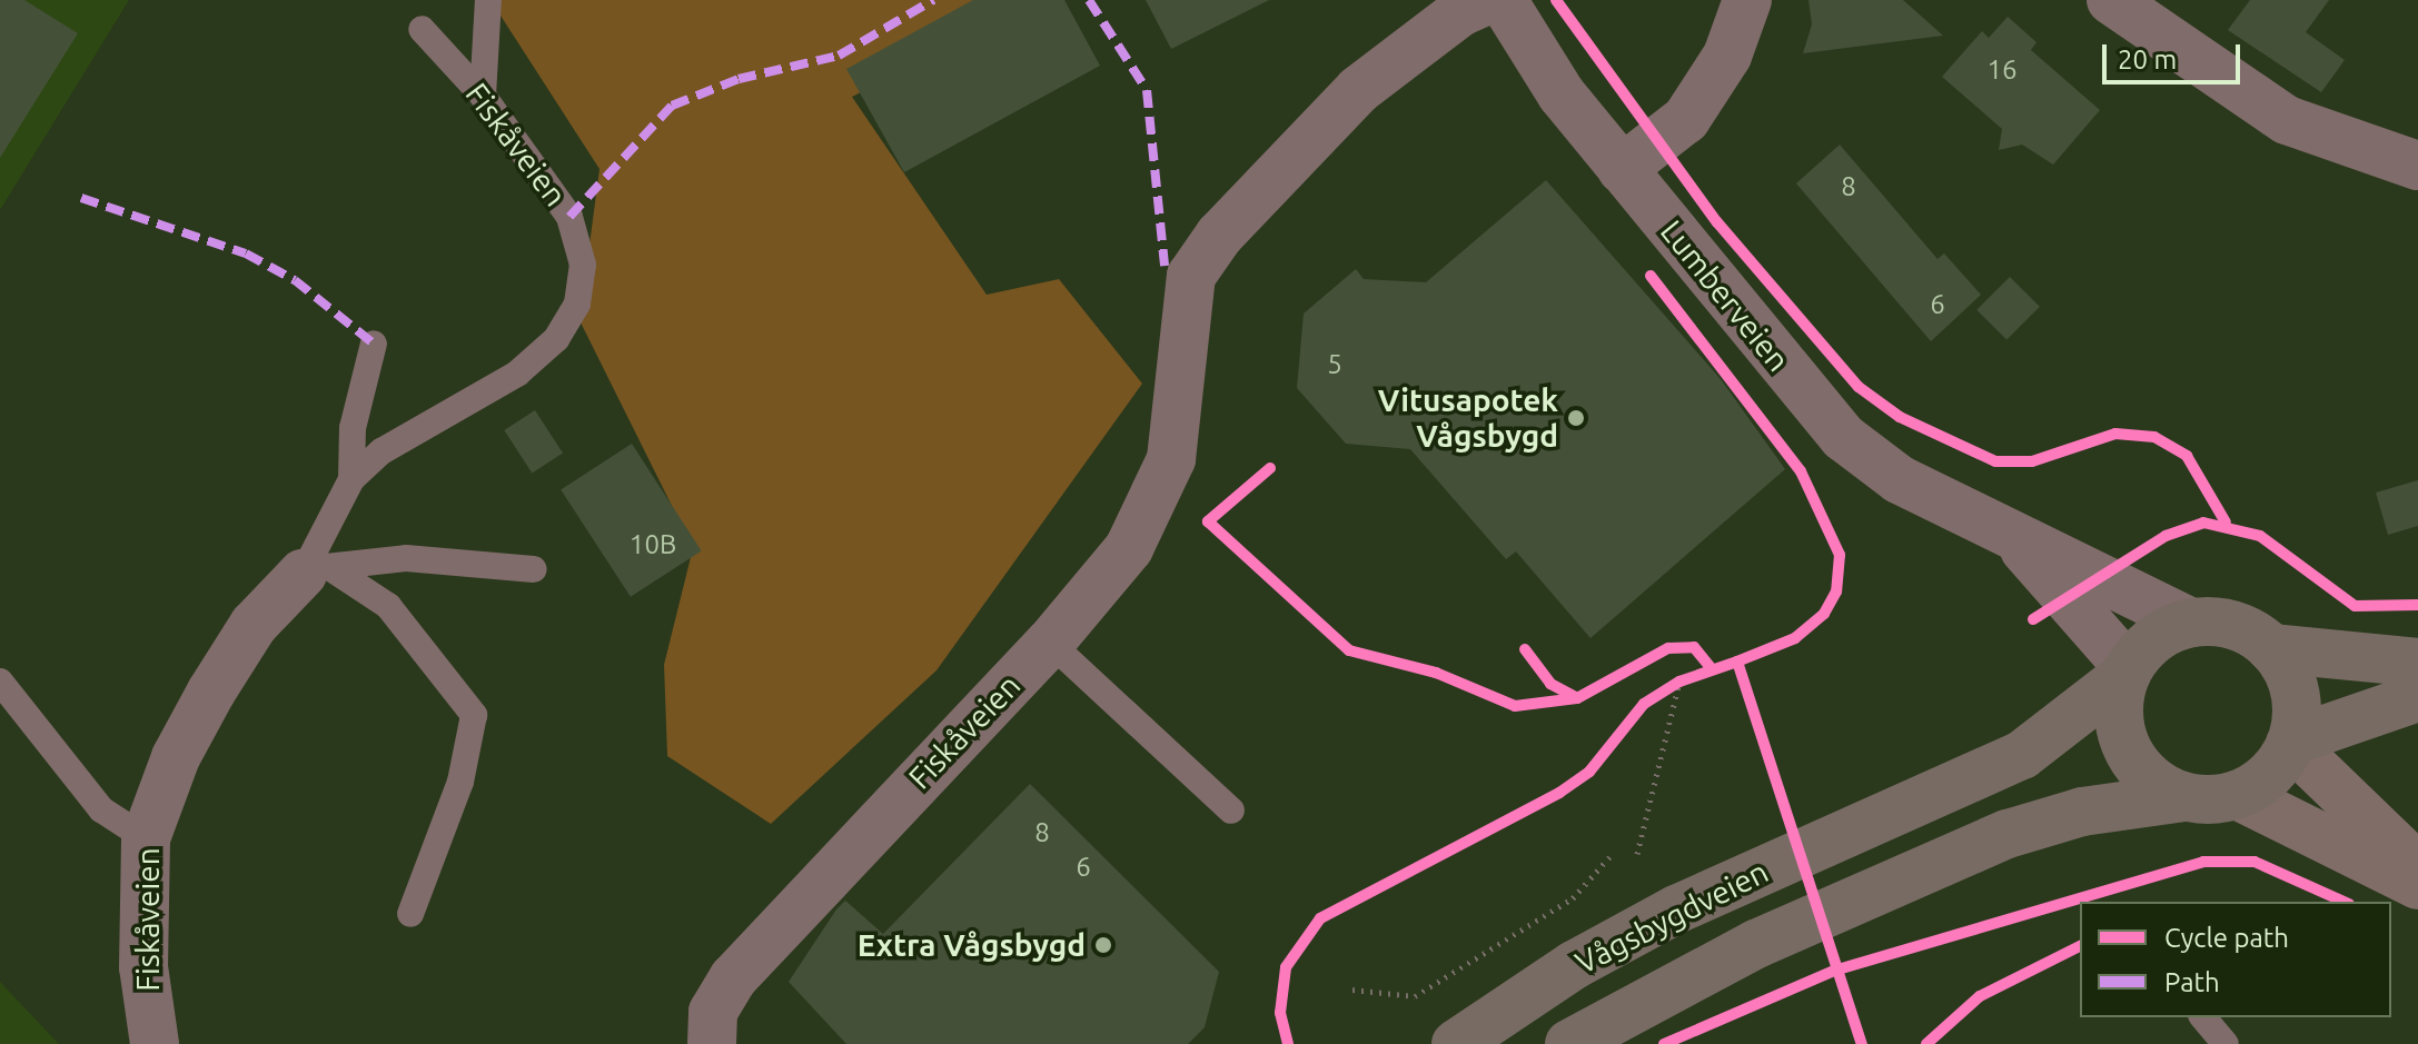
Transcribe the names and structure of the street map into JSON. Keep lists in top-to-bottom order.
{
  "streets": {
    "main road": ["Vågsbygdveien"],
    "street": ["Fiskåveien", "Lumberveien"]
  },
  "crossings": [
    ["Lumberveien", "Vågsbygdveien"]
  ],
  "places": ["Vitusapotek Vågsbygd", "Extra Vågsbygd"],
  "house_numbers": [
    "16",
    "8",
    "6",
    "5",
    "10B",
    "8",
    "6"
  ],
  "legend": ["Cycle path", "Path"],
  "scale_bar": "20 m"
}
